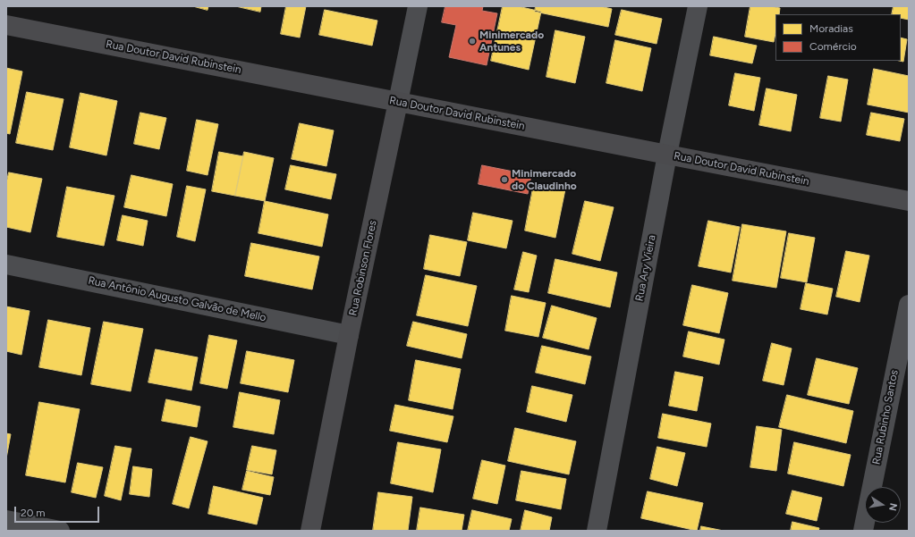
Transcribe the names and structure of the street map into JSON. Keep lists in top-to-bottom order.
{
  "streets": {
    "street": [
      "Rua Doutor David Rubinstein",
      "Rua Robinson Flores",
      "Rua Ary Vieira",
      "Rua Antônio Augusto Galvão de Mello",
      "Rua Rubinho Santos"
    ]
  },
  "crossings": [
    ["Rua Doutor David Rubinstein", "Rua Robinson Flores"],
    ["Rua Doutor David Rubinstein", "Rua Ary Vieira"],
    ["Rua Robinson Flores", "Rua Antônio Augusto Galvão de Mello"]
  ],
  "places": ["Minimercado Antunes", "Minimercado do Claudinho"],
  "legend": ["Moradias", "Comércio"],
  "scale_bar": "20 m",
  "north": "right"
}
